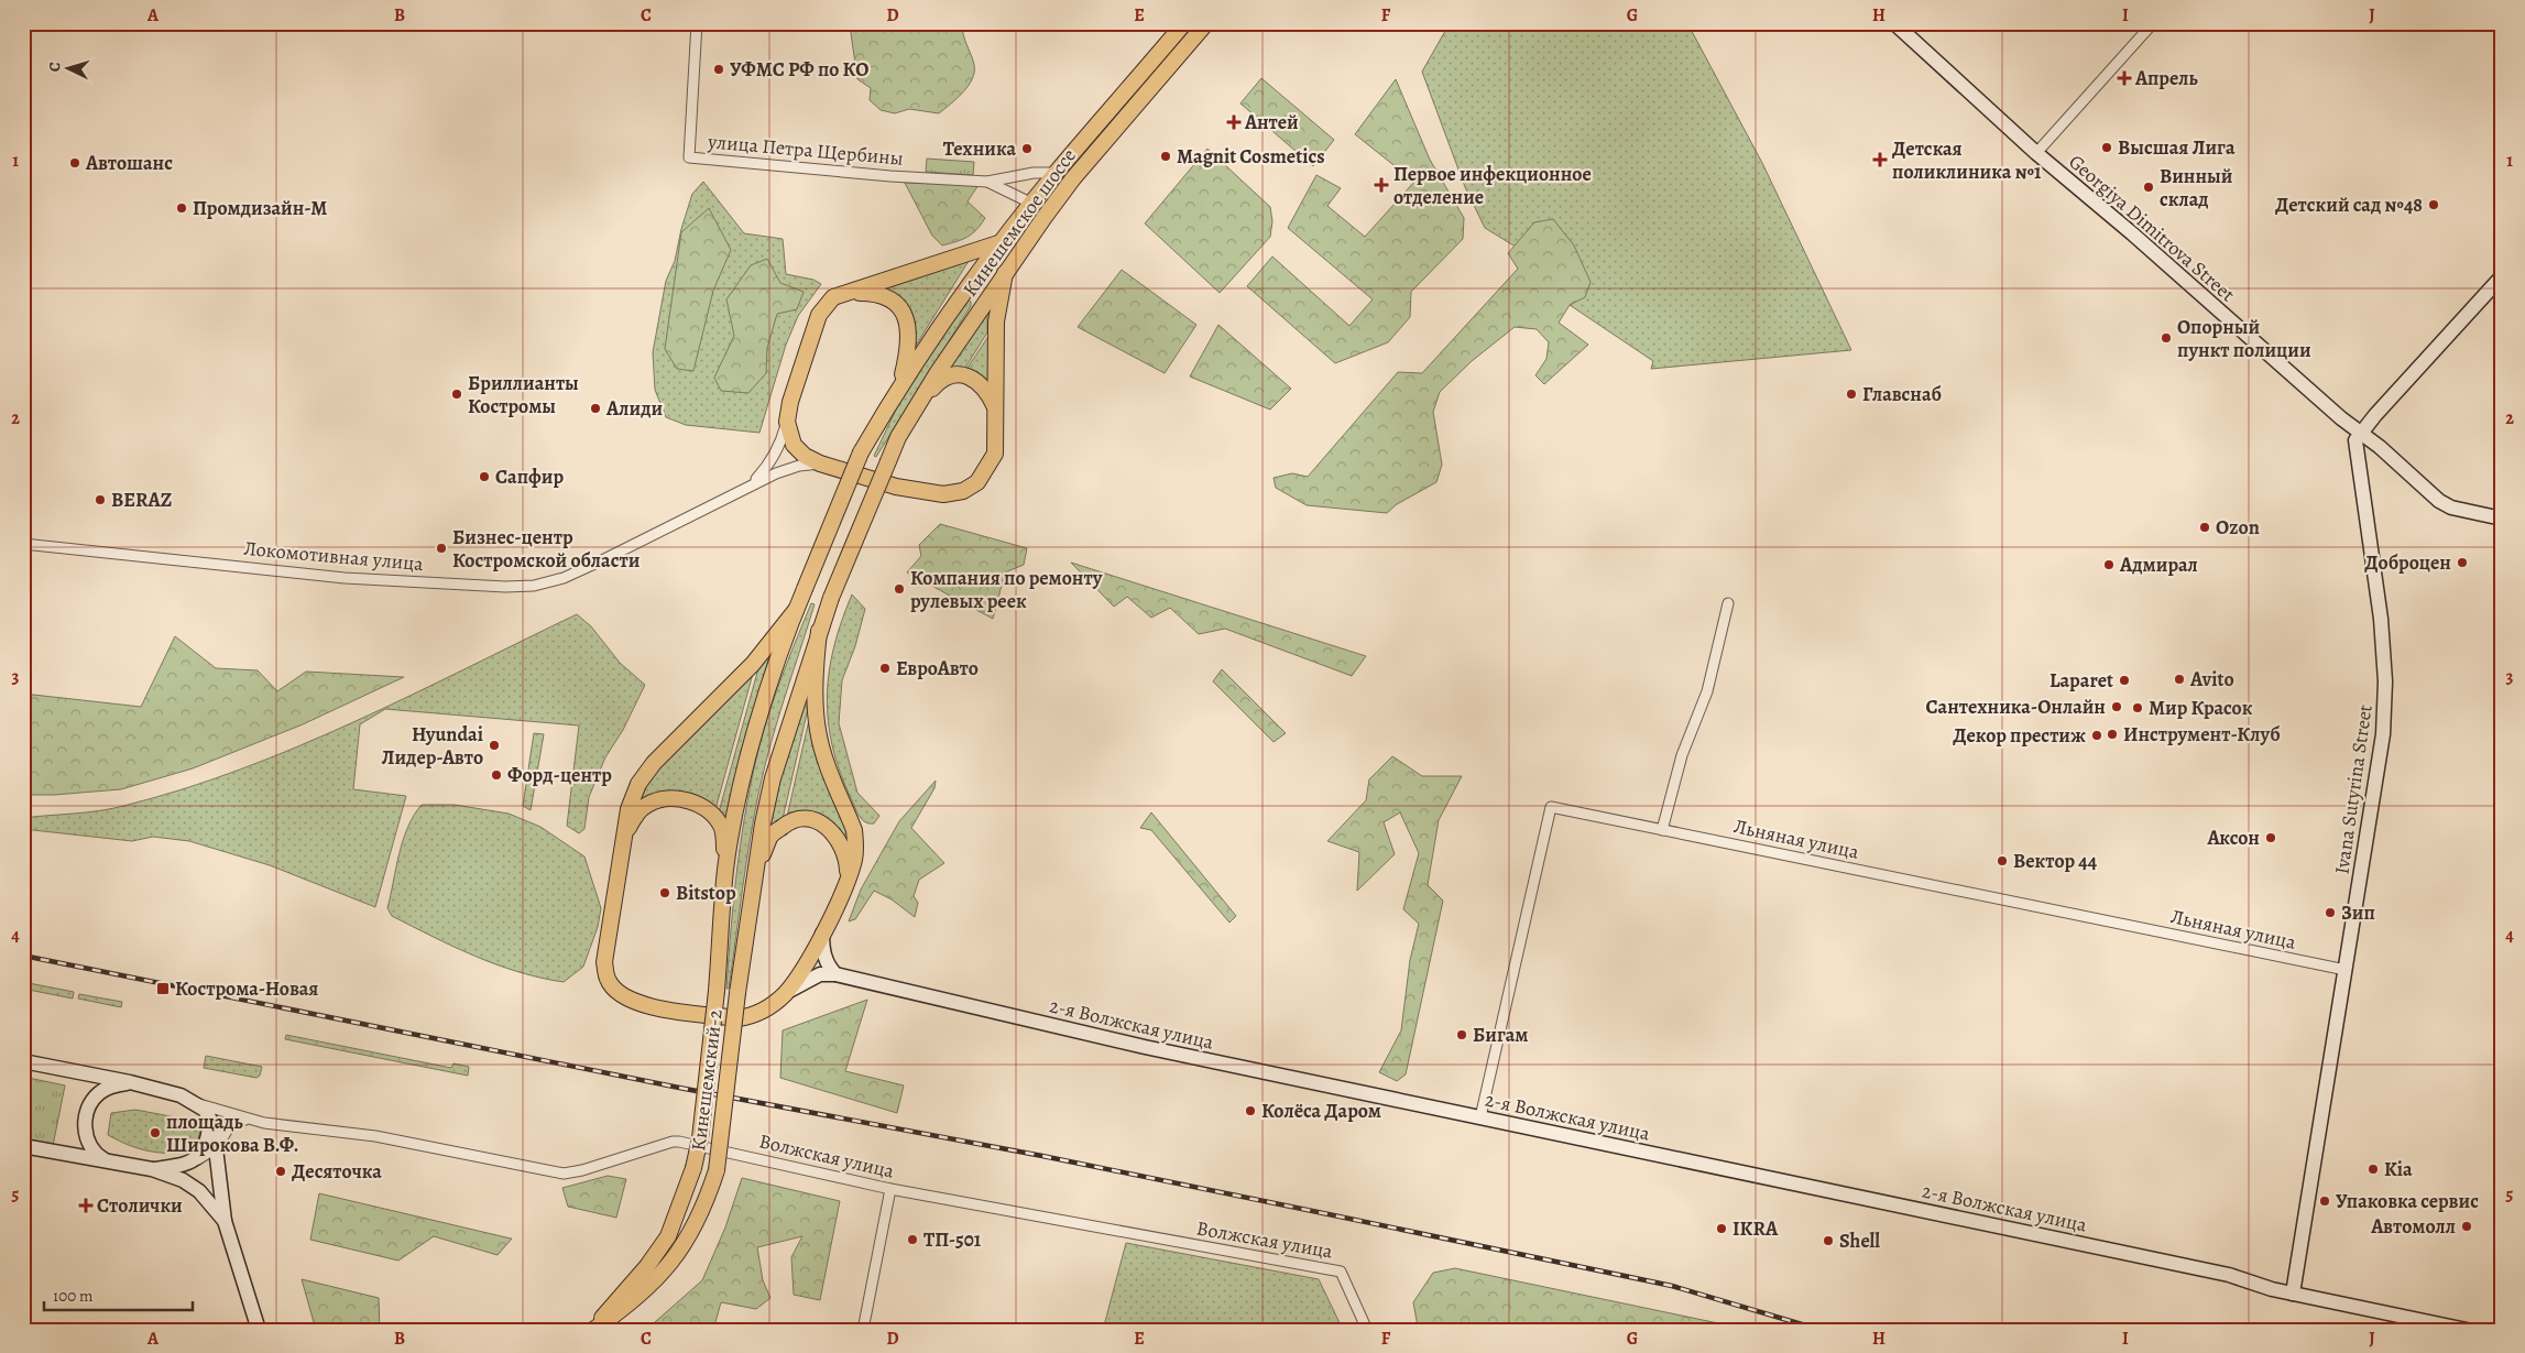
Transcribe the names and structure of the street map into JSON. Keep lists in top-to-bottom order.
{
  "streets": {
    "main road": ["Кинешемское шоссе", "Кинешемский-2"],
    "street": [
      "улица Петра Щербины",
      "Georgiya Dimitrova Street",
      "Локомотивная улица",
      "Ivana Sutyrina Street",
      "Льняная улица",
      "2-я Волжская улица",
      "Волжская улица"
    ]
  },
  "crossings": [
    ["улица Петра Щербины", "Кинешемское шоссе"],
    ["Georgiya Dimitrova Street", "Ivana Sutyrina Street"],
    ["Ivana Sutyrina Street", "Льняная улица"],
    ["Ivana Sutyrina Street", "2-я Волжская улица"],
    ["Льняная улица", "2-я Волжская улица"]
  ],
  "places": {
    "other": [
      "УФМС РФ по КО",
      "Высшая Лига",
      "Техника",
      "Magnit Cosmetics",
      "Автошанс",
      "Винный склад",
      "Детский сад №48",
      "Промдизайн-М",
      "Опорный пункт полиции",
      "Бриллианты Костромы",
      "Главснаб",
      "Алиди",
      "Сапфир",
      "BERAZ",
      "Ozon",
      "Бизнес-центр Костромской области",
      "Доброцен",
      "Адмирал",
      "Компания по ремонту рулевых реек",
      "ЕвроАвто",
      "Avito",
      "Laparet",
      "Сантехника-Онлайн",
      "Мир Красок",
      "Инструмент-Клуб",
      "Декор престиж",
      "Hyundai Лидер-Авто",
      "Форд-центр",
      "Аксон",
      "Вектор 44",
      "Bitstop",
      "Зип",
      "Бигам",
      "Колёса Даром",
      "площадь Широкова В.Ф.",
      "Kia",
      "Десяточка",
      "Упаковка сервис",
      "Автомолл",
      "IKRA",
      "ТП-501",
      "Shell"
    ],
    "health": [
      "Апрель",
      "Антей",
      "Детская поликлиника №1",
      "Первое инфекционное отделение",
      "Столички"
    ],
    "transit": ["Кострома-Новая"]
  },
  "scale_bar": "100 m",
  "north": "left",
  "grid": {
    "columns": [
      "A",
      "B",
      "C",
      "D",
      "E",
      "F",
      "G",
      "H",
      "I",
      "J"
    ],
    "rows": [
      "1",
      "2",
      "3",
      "4",
      "5"
    ]
  }
}
